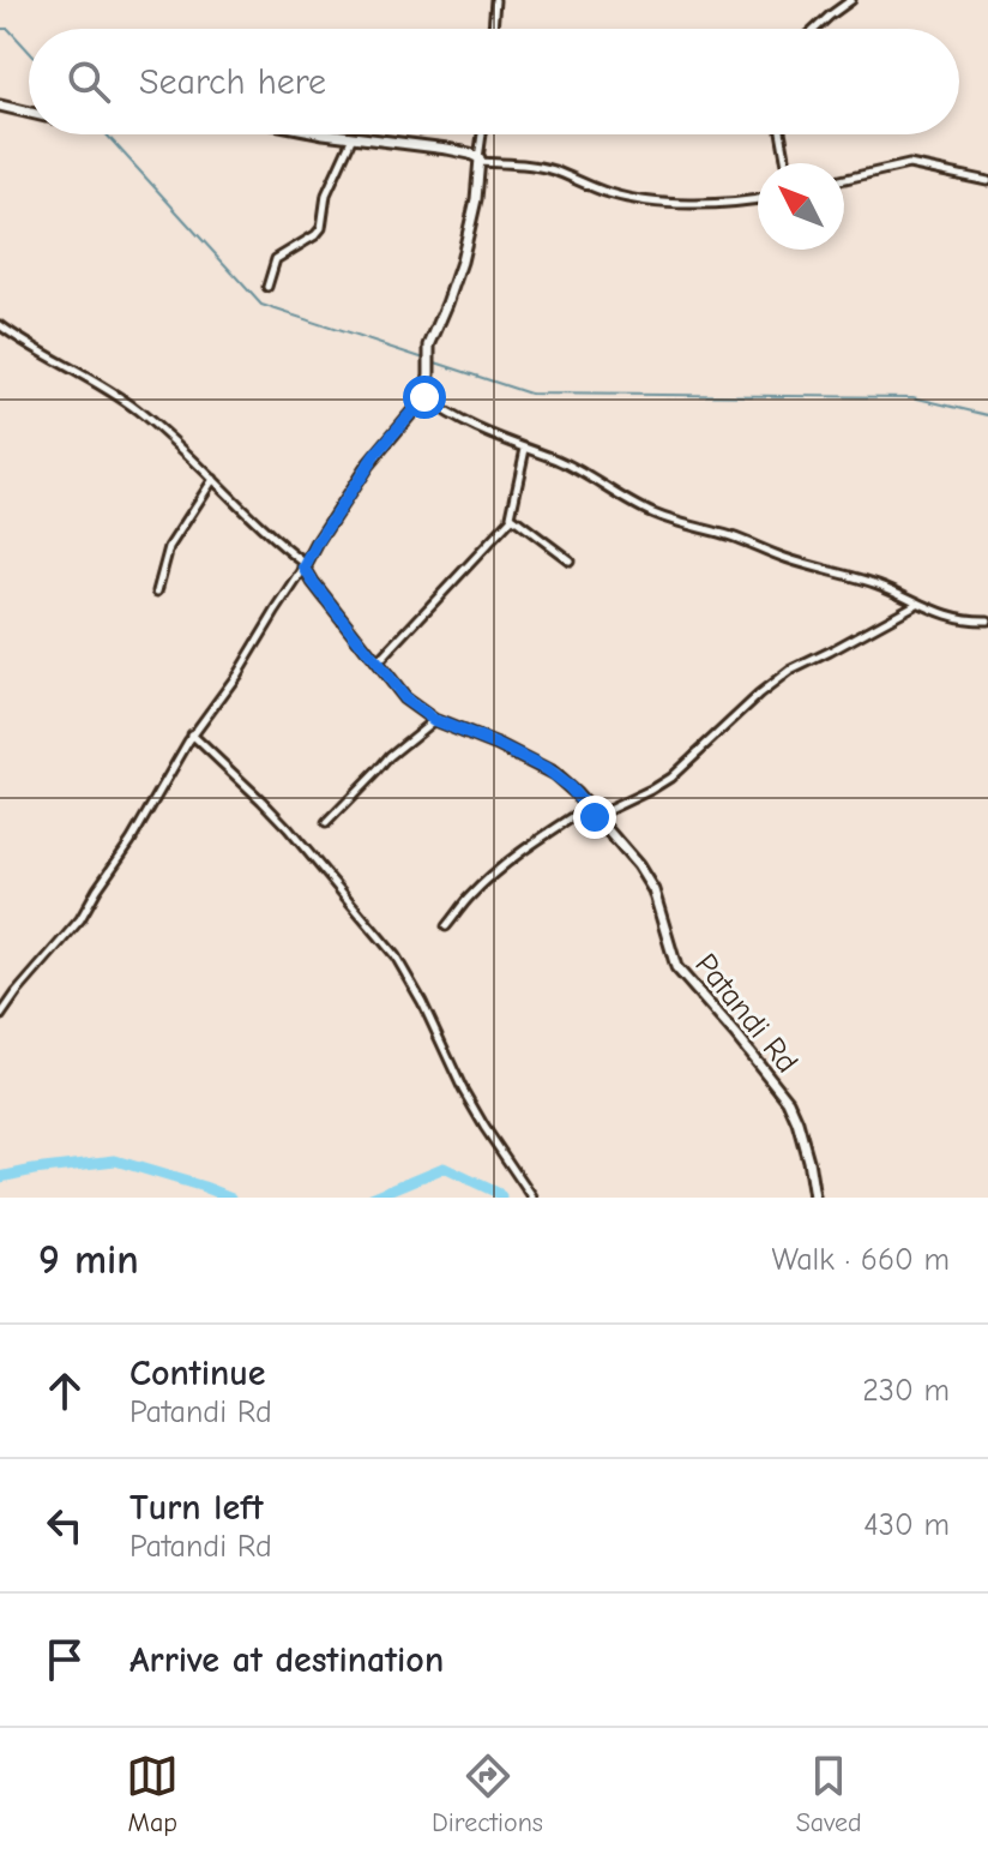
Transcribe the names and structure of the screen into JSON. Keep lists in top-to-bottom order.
{
  "streets": {
    "street": ["Patandi Rd"]
  },
  "north": "top left",
  "page": {
    "search": "Search here",
    "heading": ["9 min", "Walk · 660 m"],
    "list": [
      ["Continue", "Patandi Rd", "230 m"],
      ["Turn left", "Patandi Rd", "430 m"],
      "Arrive at destination"
    ],
    "nav": ["Map", "Directions", "Saved"]
  }
}
